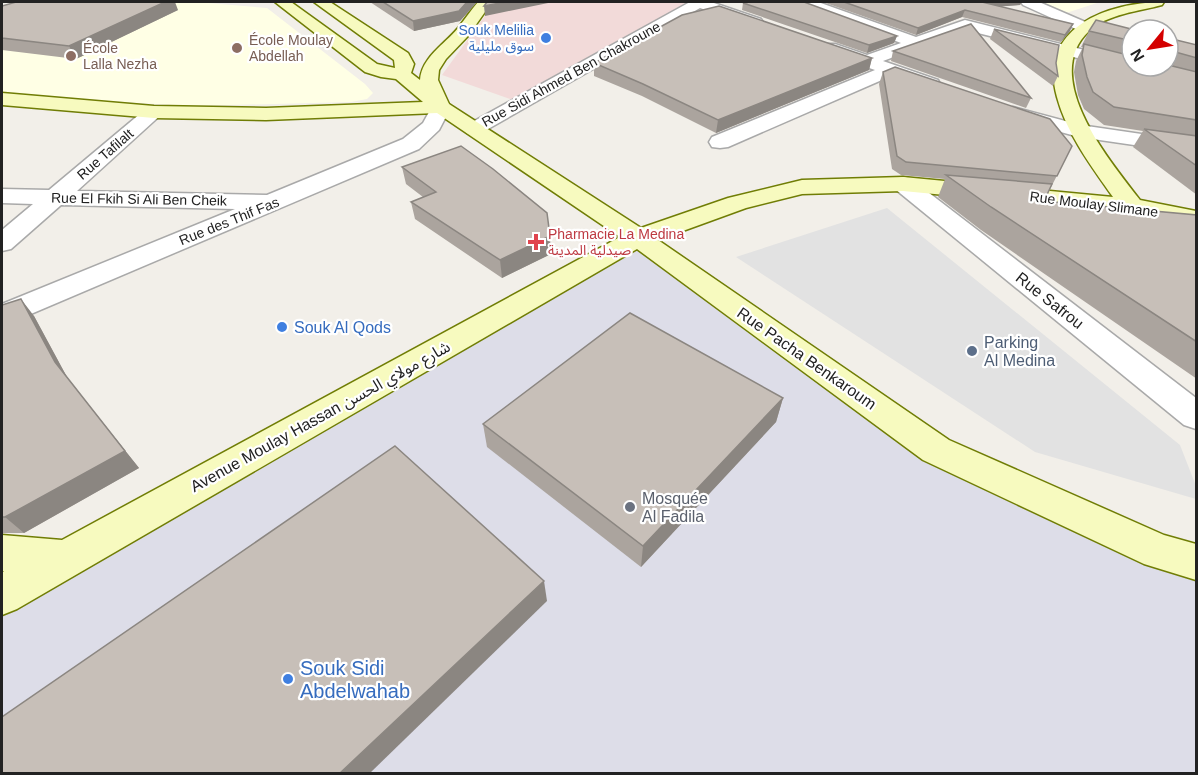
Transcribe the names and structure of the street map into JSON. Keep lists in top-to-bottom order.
{
  "streets": {
    "street": [
      "Rue Sidi Ahmed Ben Chakroune",
      "Rue Tafilalt",
      "Rue El Fkih Si Ali Ben Cheik",
      "Rue Moulay Slimane",
      "Rue des Thif Fas",
      "Rue Safrou",
      "Rue Pacha Benkaroum",
      "Avenue Moulay Hassan شارع مولاي الحسن"
    ]
  },
  "crossings": [
    ["Rue Sidi Ahmed Ben Chakroune", "Rue Pacha Benkaroum"],
    ["Rue Tafilalt", "Rue El Fkih Si Ali Ben Cheik"],
    ["Rue El Fkih Si Ali Ben Cheik", "Rue des Thif Fas"],
    ["Rue Moulay Slimane", "Rue Safrou"],
    ["Rue Moulay Slimane", "Rue Pacha Benkaroum"],
    ["Rue Moulay Slimane", "Avenue Moulay Hassan شارع مولاي الحسن"],
    ["Rue des Thif Fas", "Rue Pacha Benkaroum"],
    ["Rue Pacha Benkaroum", "Avenue Moulay Hassan شارع مولاي الحسن"]
  ],
  "places": {
    "other": [
      "Souk Melilia سوق مليلية",
      "École Moulay Abdellah",
      "École Lalla Nezha",
      "Souk Al Qods",
      "Parking Al Medina",
      "Mosquée Al Fadila",
      "Souk Sidi Abdelwahab"
    ],
    "health": ["Pharmacie La Medina صيدلية المدينة"]
  },
  "north": "bottom left"
}
